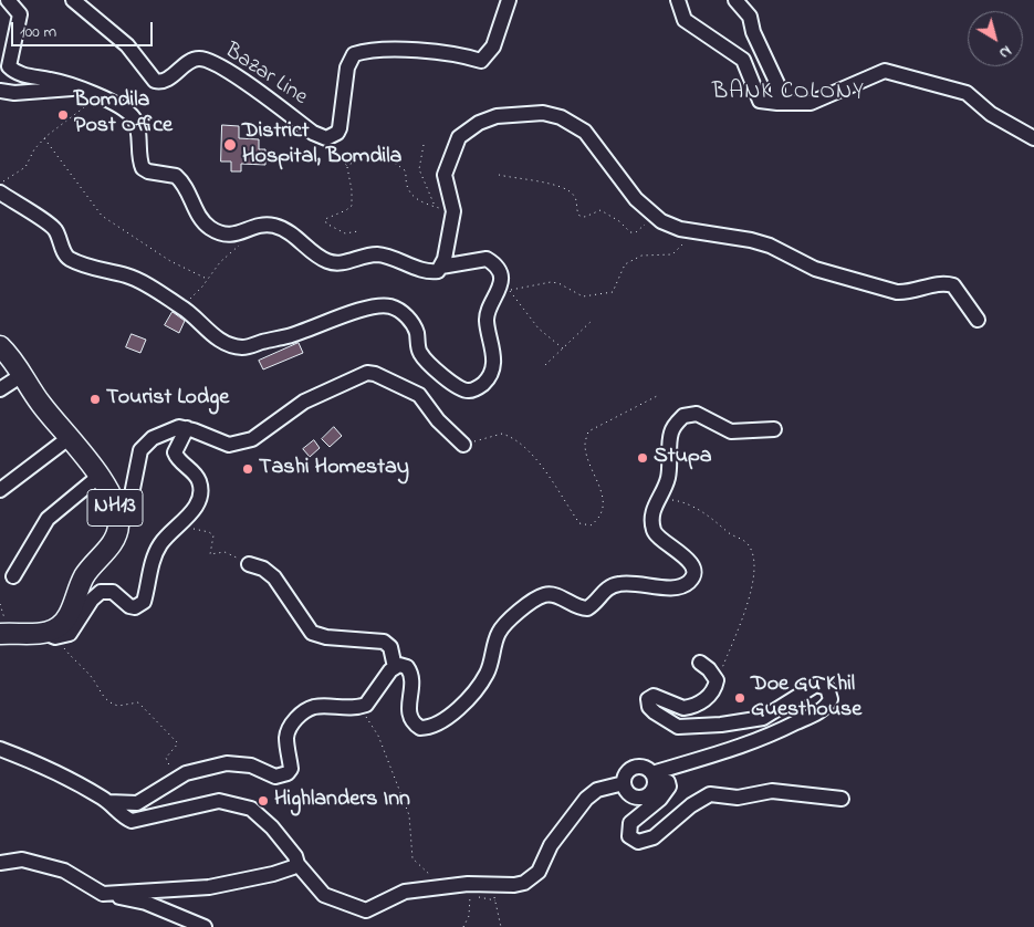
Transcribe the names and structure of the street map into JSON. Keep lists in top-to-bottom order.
{
  "streets": {
    "highway": ["NH13"],
    "street": ["Bazar Line"]
  },
  "districts": ["BANK COLONY"],
  "places": [
    "Bomdila Post Office",
    "District Hospital, Bomdila",
    "Tourist Lodge",
    "Stupa",
    "Tashi Homestay",
    "Doe Gu Khil Guesthouse",
    "Highlanders Inn"
  ],
  "scale_bar": "100 m",
  "north": "bottom right"
}
